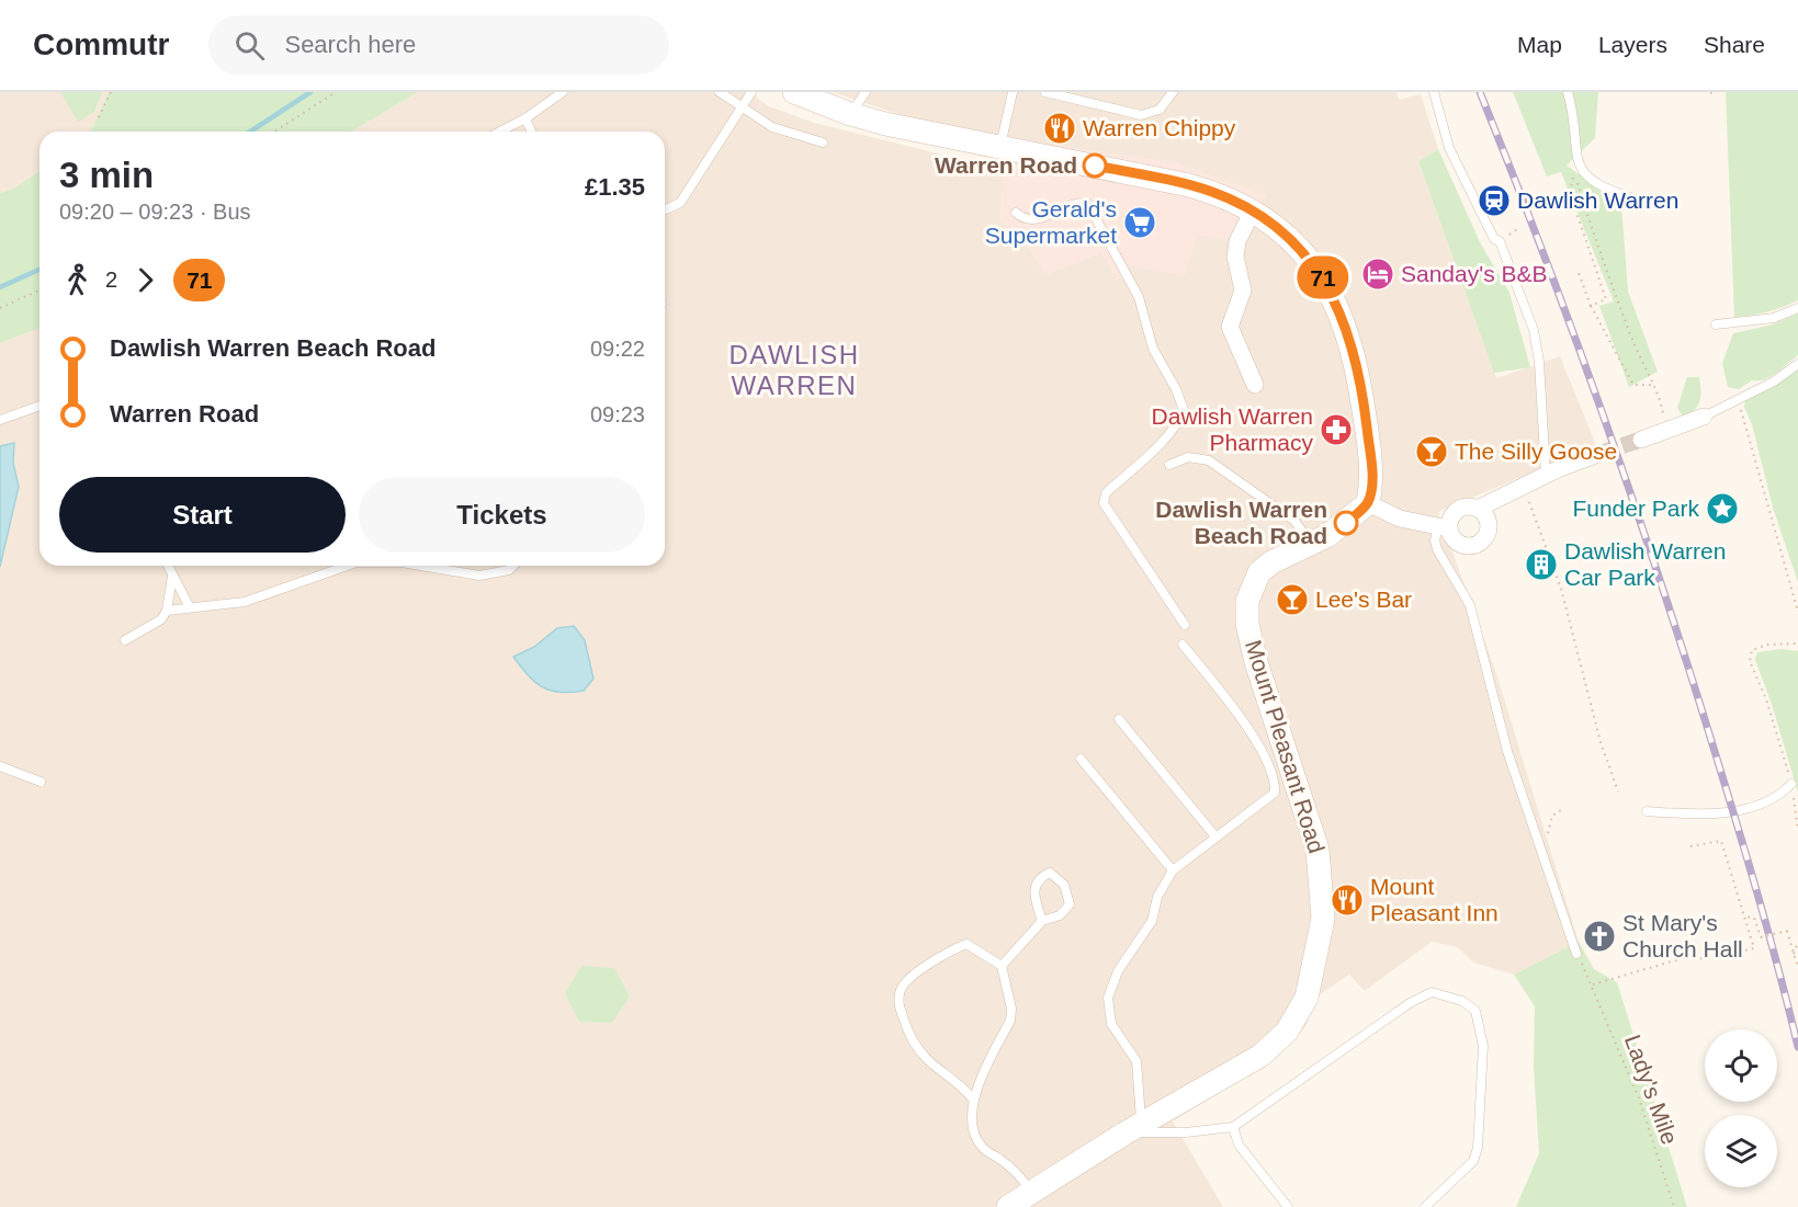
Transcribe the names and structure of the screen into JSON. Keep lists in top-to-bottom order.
{
  "streets": {
    "street": ["Mount Pleasant Road"],
    "path": ["Lady's Mile"]
  },
  "districts": ["DAWLISH WARREN"],
  "places": {
    "restaurant": ["Warren Chippy", "Mount Pleasant Inn"],
    "other": ["Warren Road", "Dawlish Warren Beach Road"],
    "station": ["Dawlish Warren"],
    "supermarket": ["Gerald's Supermarket"],
    "hotel": ["Sanday's B&B"],
    "pharmacy": ["Dawlish Warren Pharmacy"],
    "bar": ["The Silly Goose", "Lee's Bar"],
    "place": ["Funder Park"],
    "building": ["Dawlish Warren Car Park"],
    "church": ["St Mary's Church Hall"]
  },
  "lines": ["bus line 71"],
  "page": {
    "header": "Commutr",
    "search": "Search here",
    "nav": ["Map", "Layers", "Share"],
    "on_map": "71",
    "heading": ["3 min", "09:20 – 09:23 · Bus", "£1.35"],
    "legs": ["2", "71"],
    "list": [
      {
        "name": "Dawlish Warren Beach Road",
        "value": "09:22"
      },
      {
        "name": "Warren Road",
        "value": "09:23"
      }
    ],
    "buttons": ["Start", "Tickets"]
  }
}
